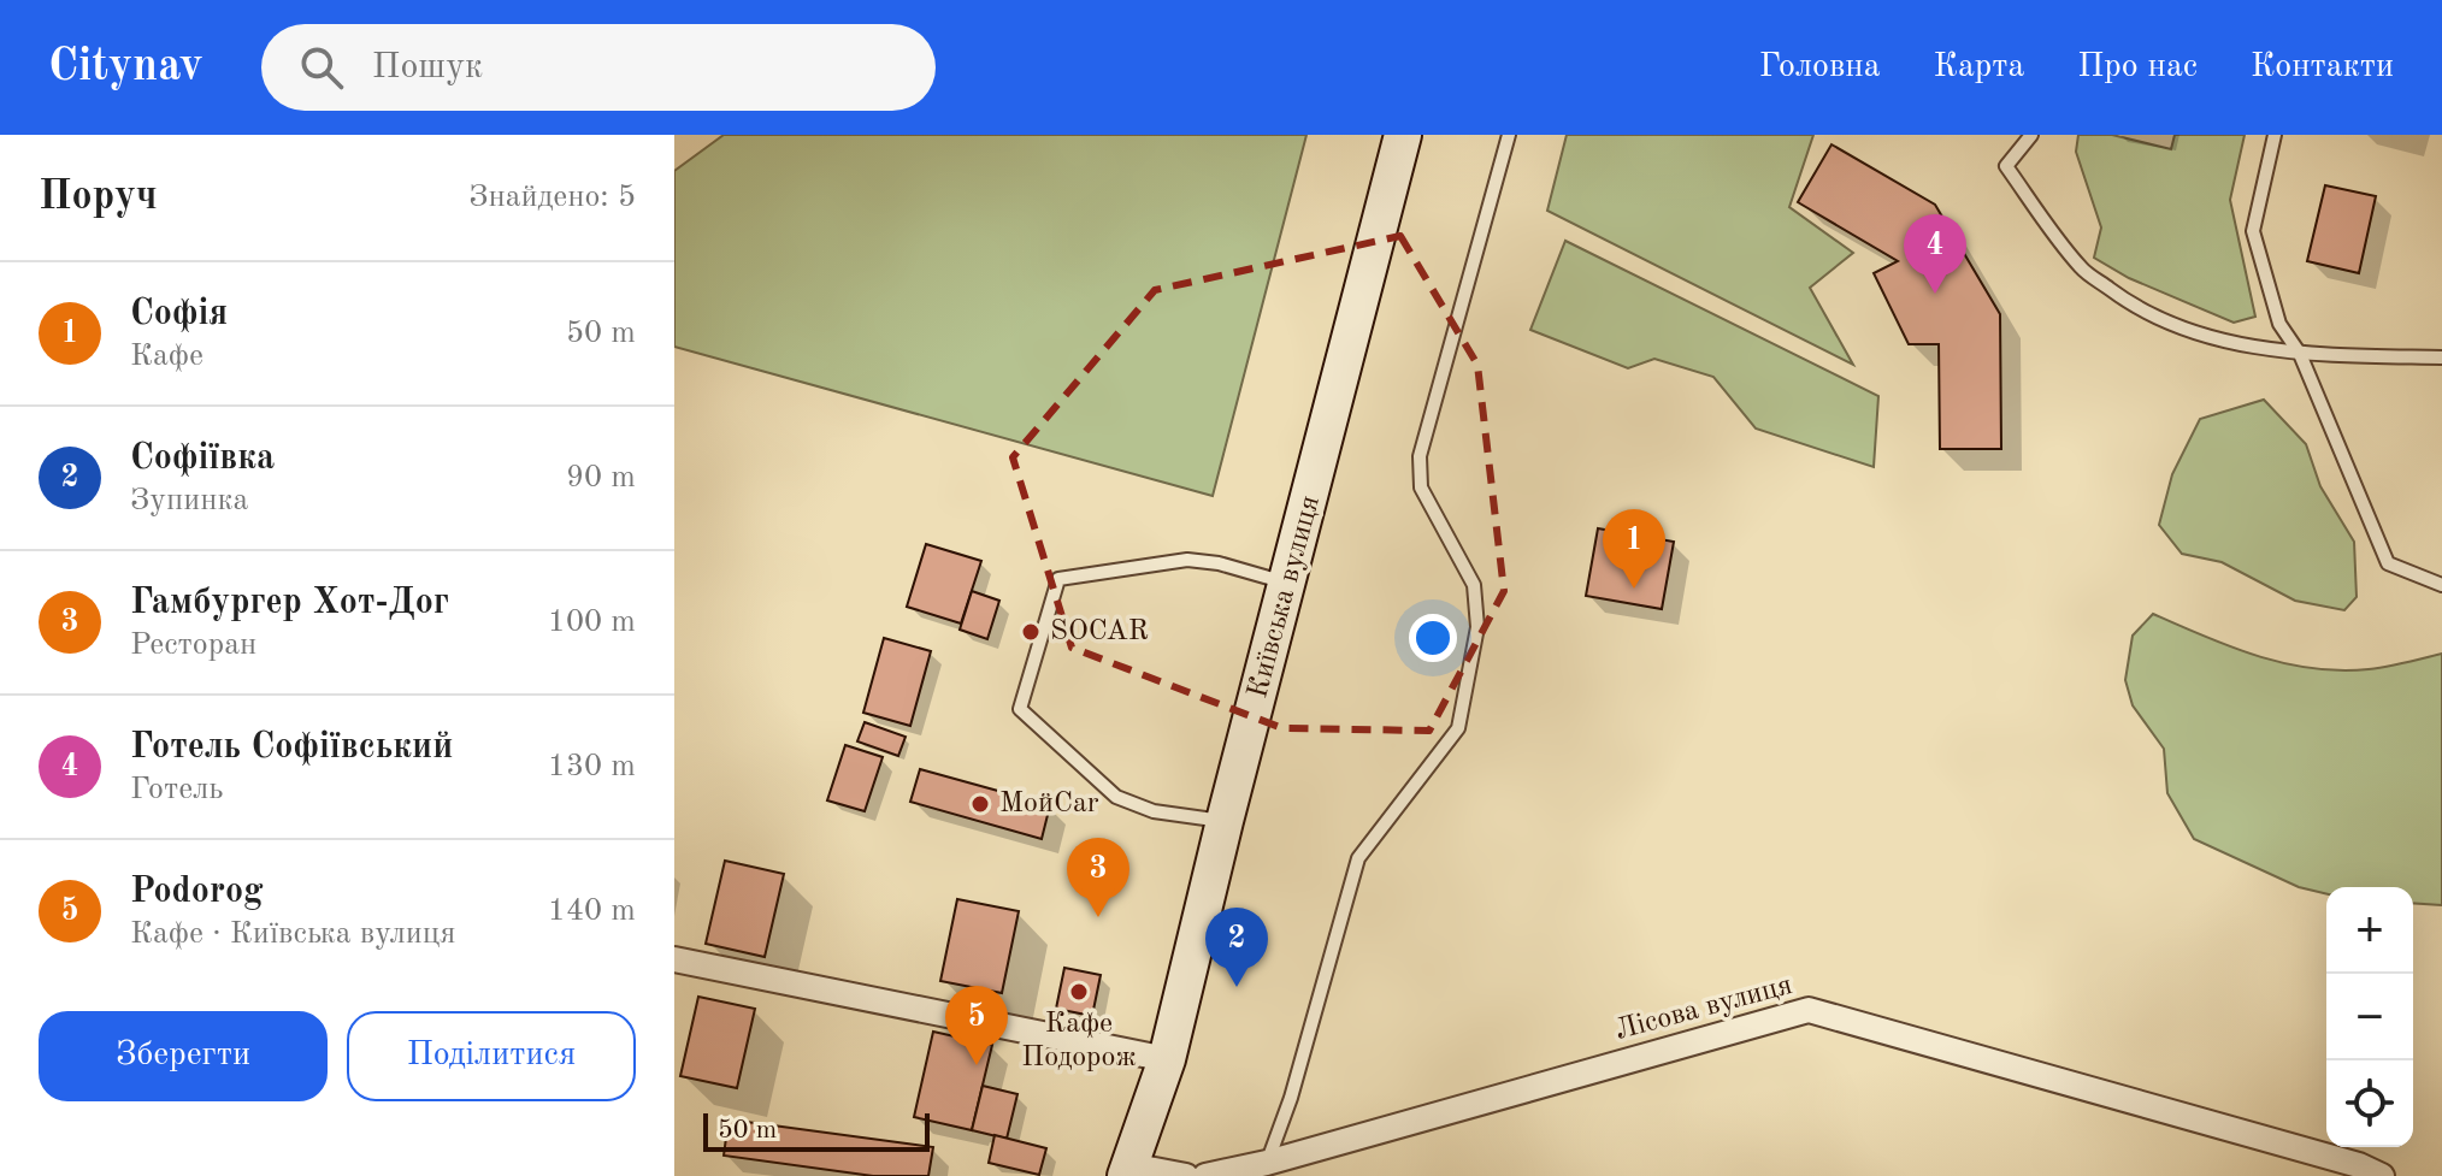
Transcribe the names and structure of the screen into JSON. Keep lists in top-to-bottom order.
{
  "streets": {
    "main road": ["Київська вулиця"],
    "street": ["Лісова вулиця"]
  },
  "places": ["SOCAR", "МойCar", "Кафе Подорож"],
  "scale_bar": "50 m",
  "page": {
    "header": "Citynav",
    "search": "Пошук",
    "nav": [
      "Головна",
      "Карта",
      "Про нас",
      "Контакти"
    ],
    "heading": ["Поруч", "Знайдено: 5"],
    "pins": [
      "4",
      "1",
      "3",
      "2",
      "5"
    ],
    "list": [
      {
        "mark": "1",
        "name": "Софія",
        "note": "Кафе",
        "value": "50 m"
      },
      {
        "mark": "2",
        "name": "Софіївка",
        "note": "Зупинка",
        "value": "90 m"
      },
      {
        "mark": "3",
        "name": "Гамбургер Хот-Дог",
        "note": "Ресторан",
        "value": "100 m"
      },
      {
        "mark": "4",
        "name": "Готель Софіївський",
        "note": "Готель",
        "value": "130 m"
      },
      {
        "mark": "5",
        "name": "Podorog",
        "note": "Кафе · Київська вулиця",
        "value": "140 m"
      }
    ],
    "map_buttons": ["+", "−"],
    "buttons": ["Зберегти", "Поділитися"],
    "scale": "50 m"
  }
}
